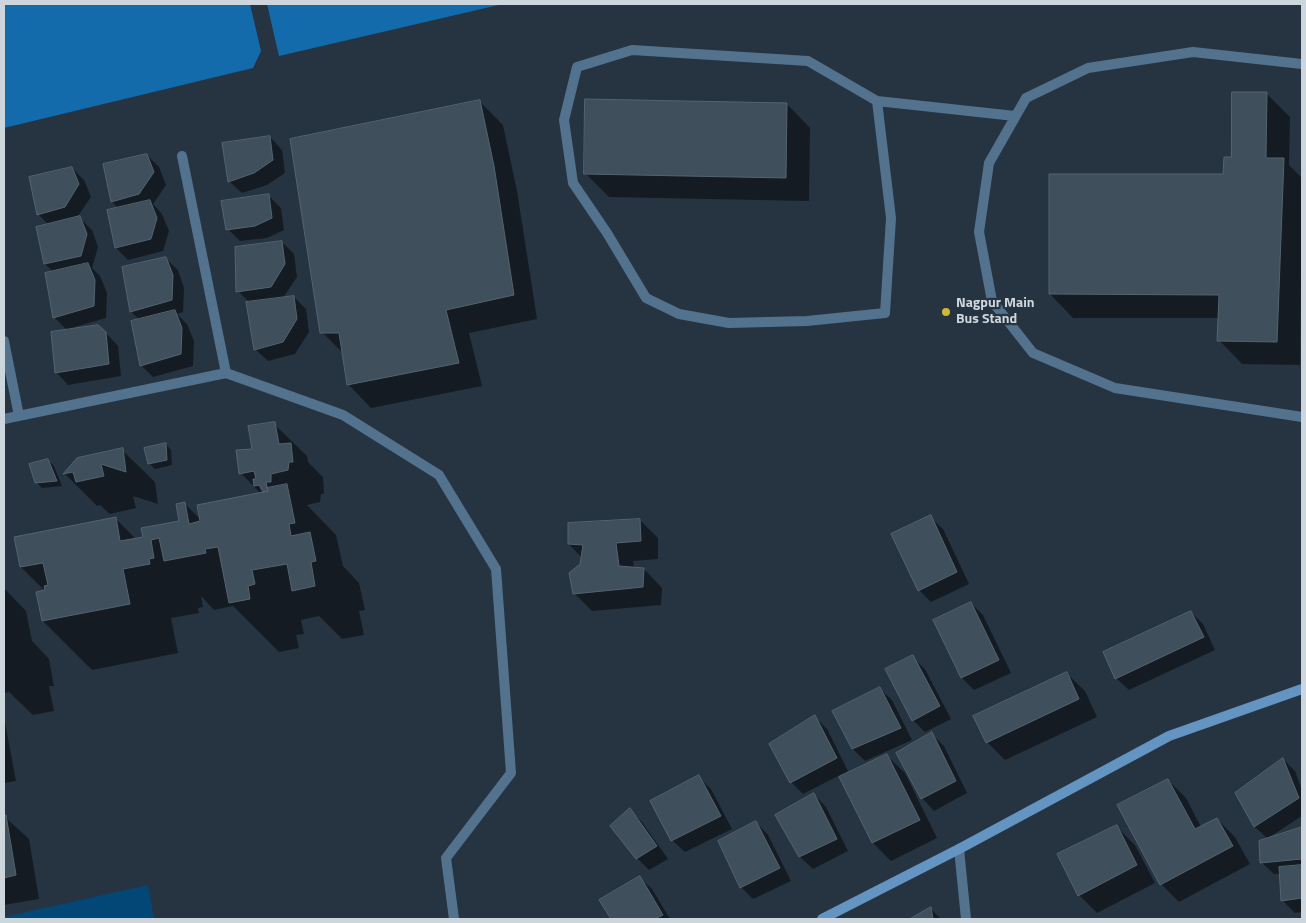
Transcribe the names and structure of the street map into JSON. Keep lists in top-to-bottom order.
{
  "places": ["Nagpur Main Bus Stand"]
}
